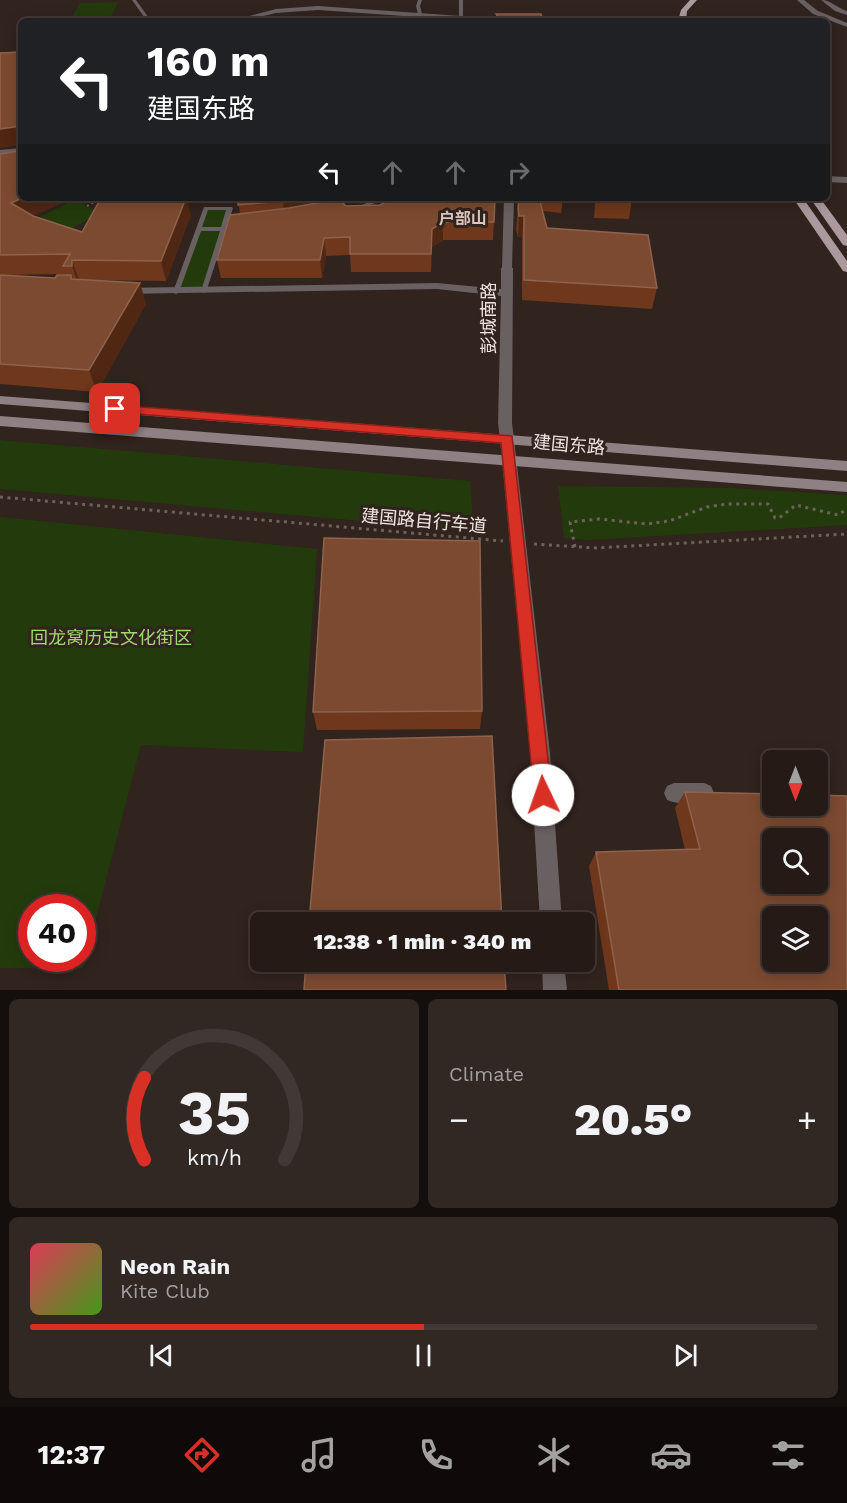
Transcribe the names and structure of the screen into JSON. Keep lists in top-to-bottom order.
{
  "streets": {
    "main road": ["建国东路"],
    "street": ["彭城南路"],
    "path": ["建国路自行车道"]
  },
  "crossings": [
    ["彭城南路", "建国东路"],
    ["彭城南路", "建国路自行车道"]
  ],
  "districts": ["户部山"],
  "parks": ["回龙窝历史文化街区"],
  "north": "bottom",
  "page": {
    "turn": ["160 m", "建国东路"],
    "limit": "40",
    "trip": "12:38 · 1 min · 340 m",
    "tile": "Climate",
    "heat": ["−", "20.5°", "+"],
    "song": ["Neon Rain", "Kite Club"],
    "tabs": "12:37",
    "gauge": ["35", "km/h"]
  }
}
